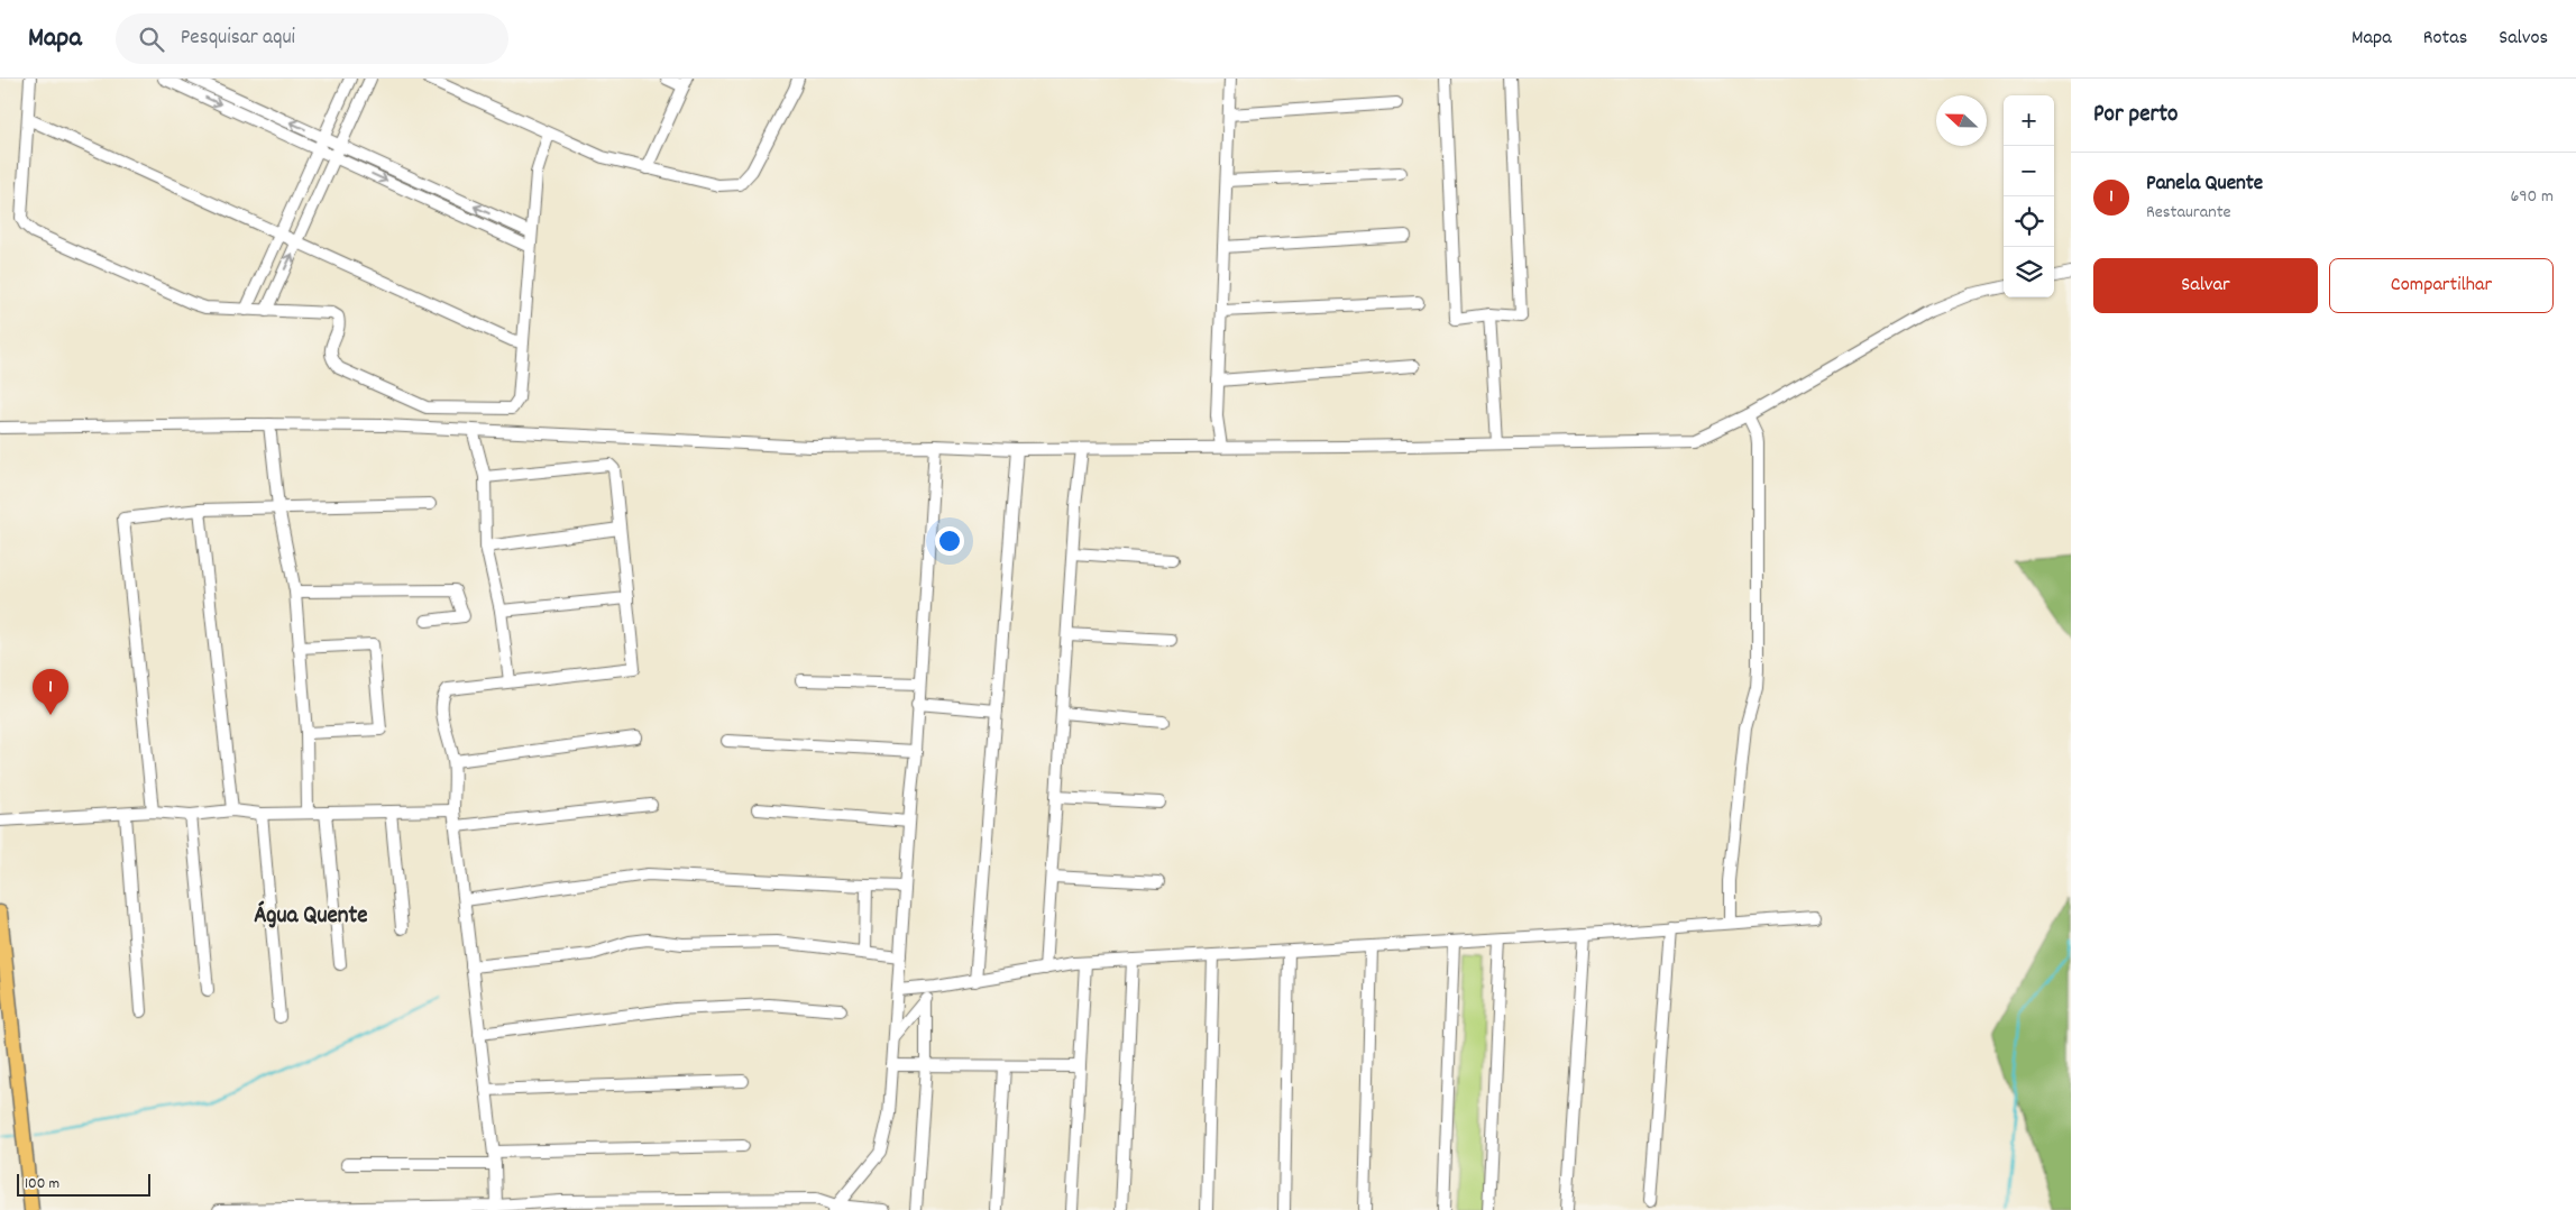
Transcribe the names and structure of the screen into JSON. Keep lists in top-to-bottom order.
{
  "districts": ["Água Quente"],
  "scale_bar": "100 m",
  "north": "left",
  "page": {
    "header": "Mapa",
    "search": "Pesquisar aqui",
    "nav": ["Mapa", "Rotas", "Salvos"],
    "heading": "Por perto",
    "map_buttons": ["+", "−"],
    "list": [
      {
        "mark": "1",
        "name": "Panela Quente",
        "note": "Restaurante",
        "value": "690 m"
      }
    ],
    "buttons": ["Salvar", "Compartilhar"],
    "pins": "1",
    "scale": "100 m"
  }
}
